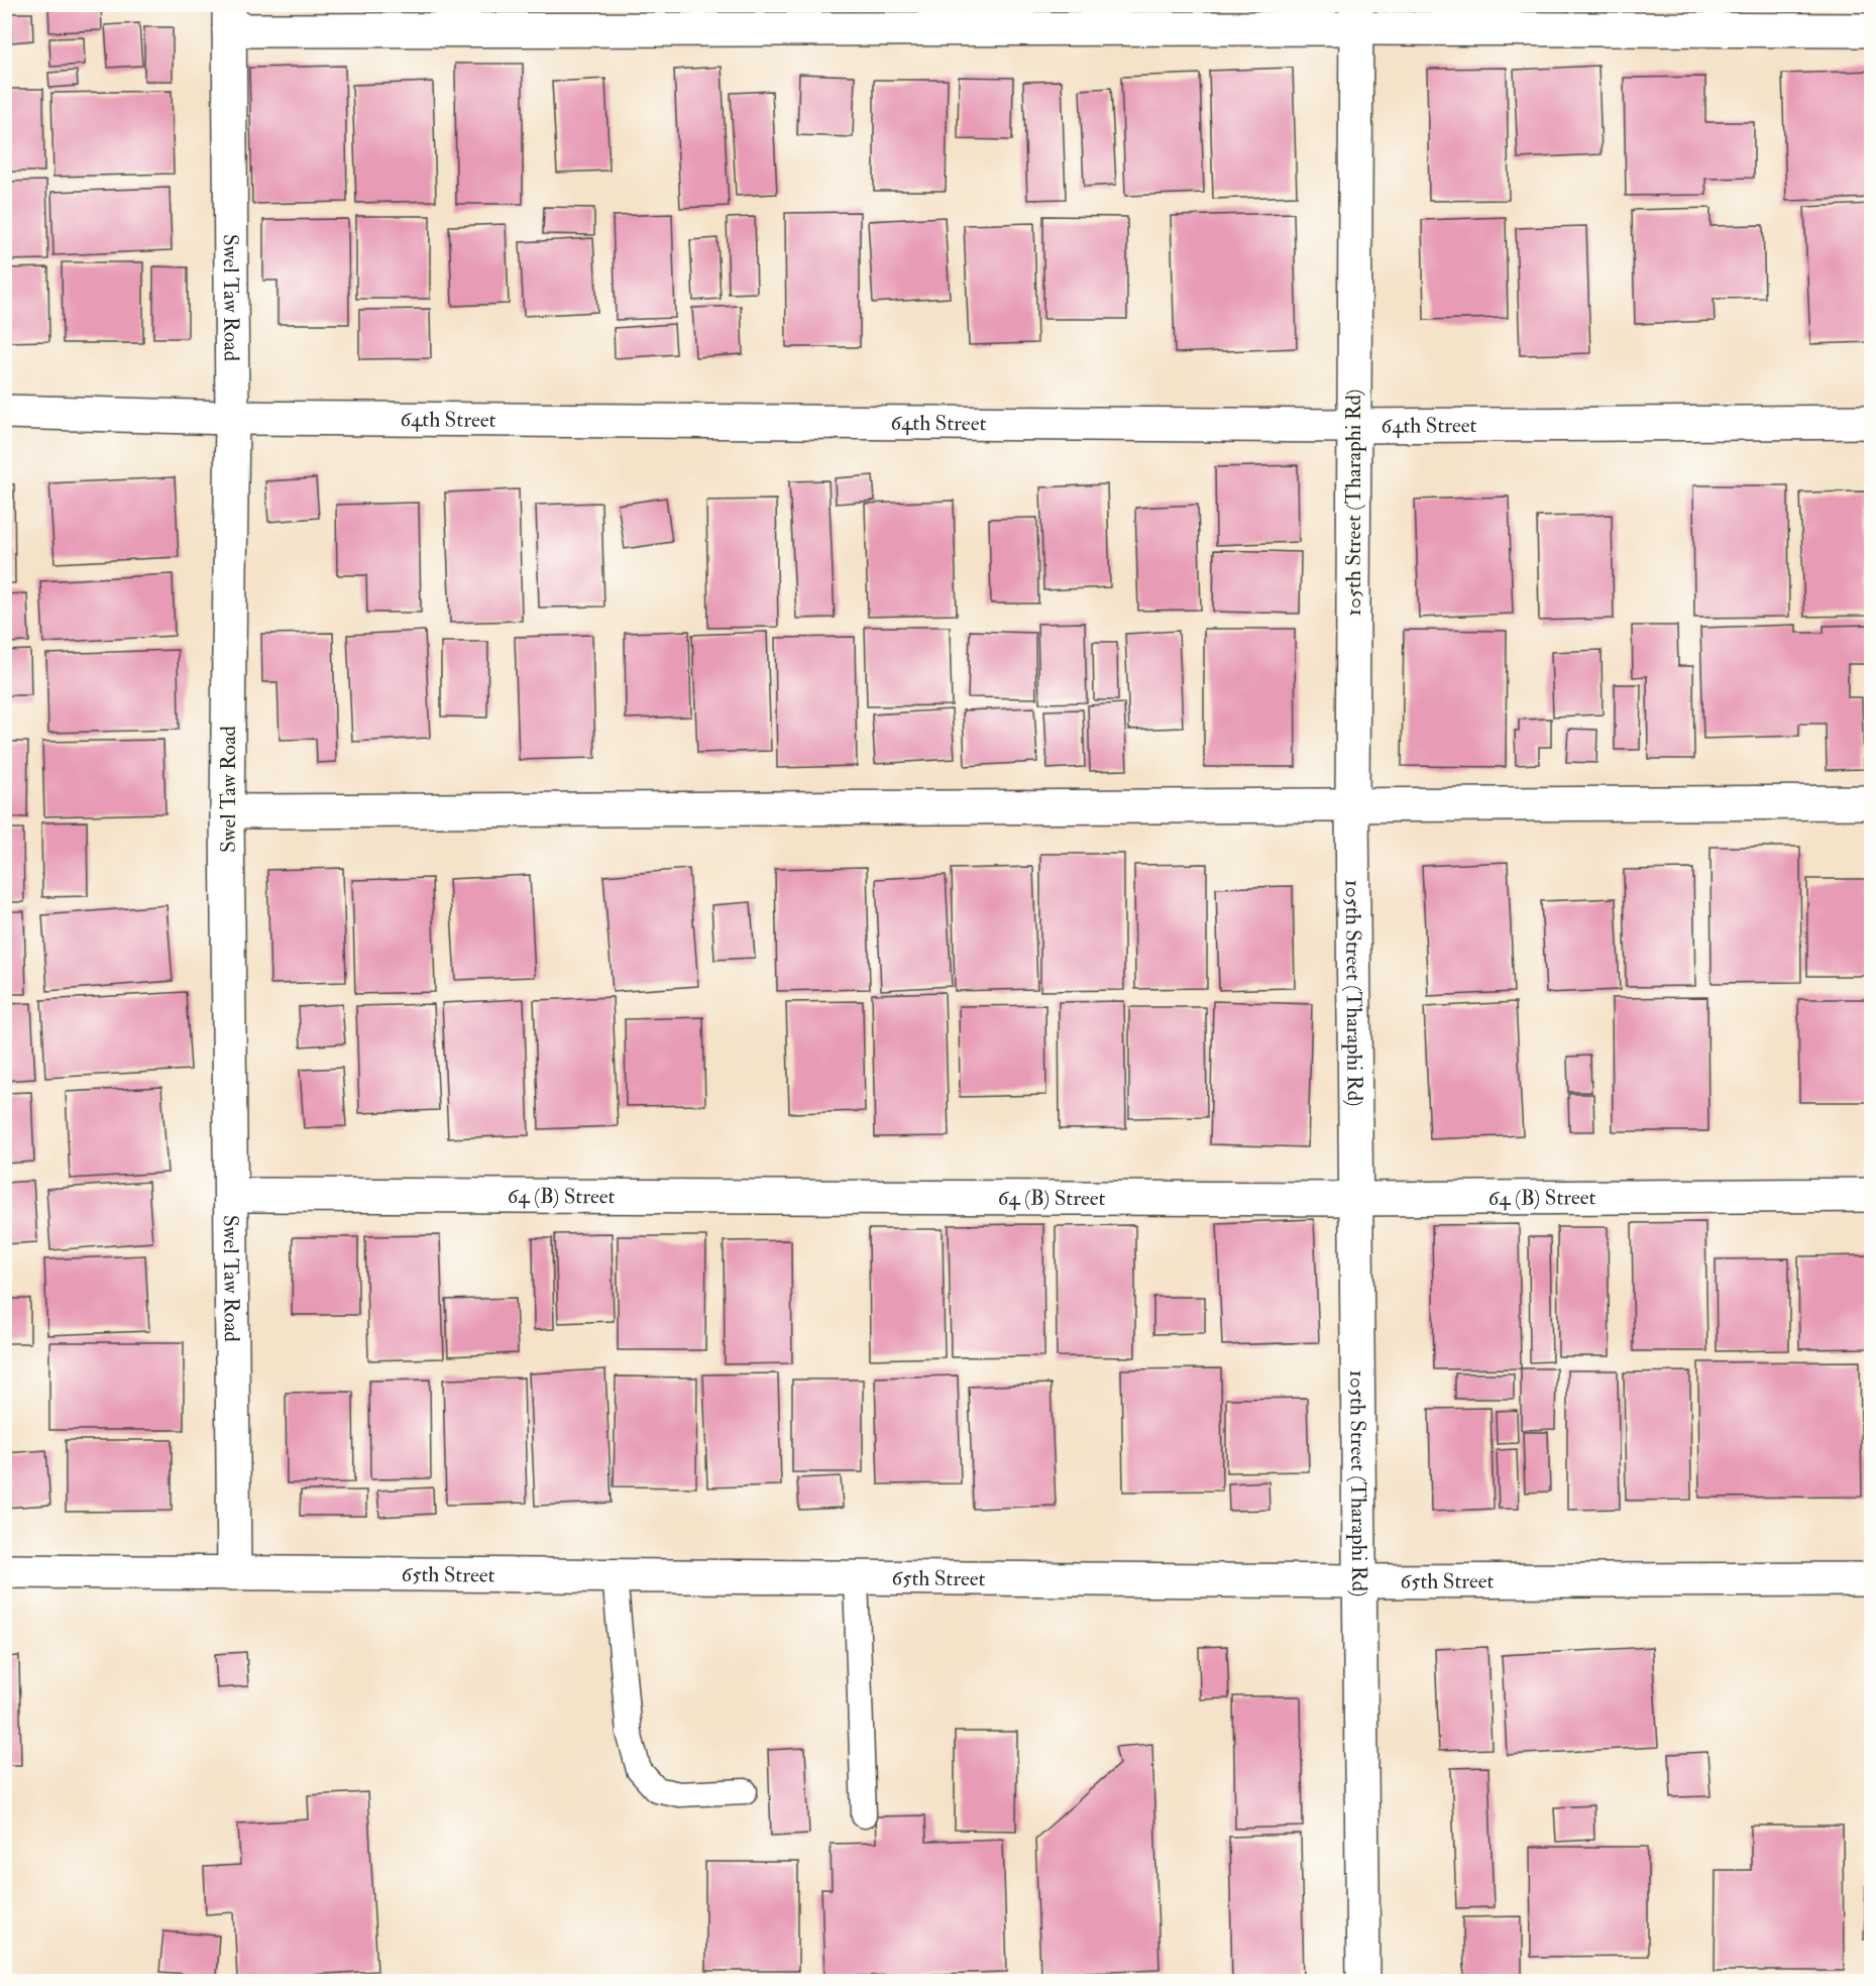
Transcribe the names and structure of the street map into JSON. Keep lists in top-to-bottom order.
{
  "streets": {
    "street": [
      "Swel Taw Road",
      "64th Street",
      "105th Street (Tharaphi Rd)",
      "64 (B) Street",
      "65th Street"
    ]
  },
  "crossings": [
    ["Swel Taw Road", "64th Street"],
    ["Swel Taw Road", "64 (B) Street"],
    ["Swel Taw Road", "65th Street"],
    ["64th Street", "105th Street (Tharaphi Rd)"],
    ["105th Street (Tharaphi Rd)", "64 (B) Street"],
    ["105th Street (Tharaphi Rd)", "65th Street"]
  ]
}
